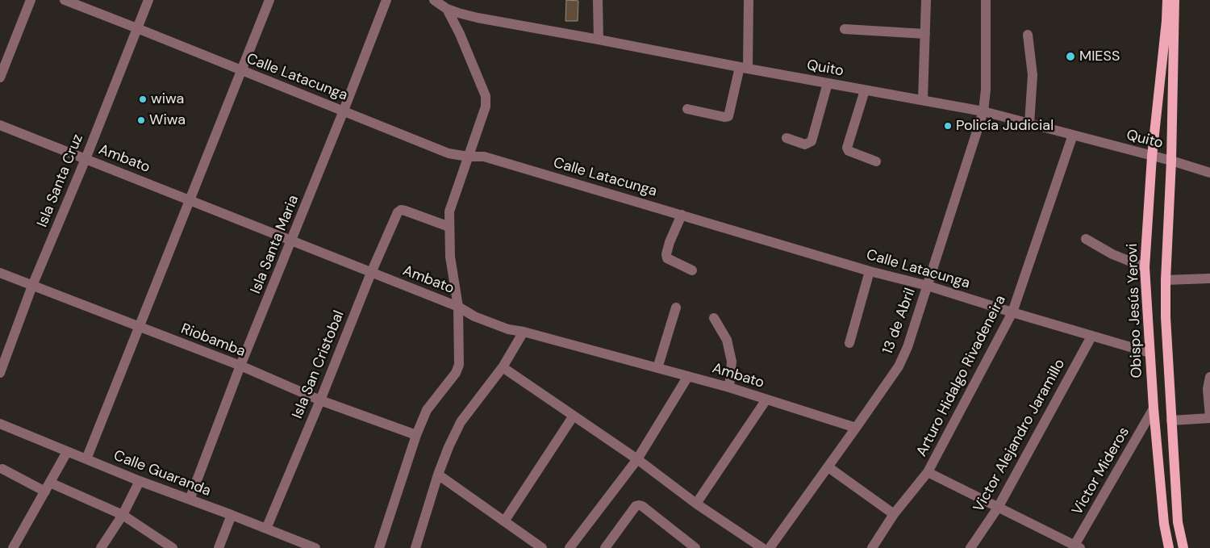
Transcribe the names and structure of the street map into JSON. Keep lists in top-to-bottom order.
{
  "streets": {
    "main road": ["Obispo Jesús Yerovi"],
    "street": [
      "Quito",
      "Calle Latacunga",
      "Ambato",
      "Isla Santa Cruz",
      "Isla Santa Maria",
      "13 de Abril",
      "Riobamba",
      "Isla San Cristobal",
      "Arturo Hidalgo Rivadeneira",
      "Victor Alejandro Jaramillo",
      "Victor Mideros",
      "Calle Guaranda"
    ]
  },
  "crossings": [
    ["Quito", "Obispo Jesús Yerovi"],
    ["Quito", "13 de Abril"],
    ["Quito", "Arturo Hidalgo Rivadeneira"],
    ["Calle Latacunga", "Isla Santa Cruz"],
    ["Calle Latacunga", "Isla Santa Maria"],
    ["Calle Latacunga", "Obispo Jesús Yerovi"],
    ["Calle Latacunga", "13 de Abril"],
    ["Calle Latacunga", "Arturo Hidalgo Rivadeneira"],
    ["Calle Latacunga", "Victor Alejandro Jaramillo"],
    ["Ambato", "Isla Santa Cruz"],
    ["Ambato", "Isla Santa Maria"],
    ["Ambato", "13 de Abril"],
    ["Ambato", "Isla San Cristobal"],
    ["Isla Santa Cruz", "Riobamba"],
    ["Isla Santa Maria", "Riobamba"],
    ["Isla Santa Maria", "Calle Guaranda"],
    ["Obispo Jesús Yerovi", "Victor Mideros"],
    ["Riobamba", "Isla San Cristobal"],
    ["Isla San Cristobal", "Calle Guaranda"]
  ],
  "places": [
    "MIESS",
    "wiwa",
    "Wiwa",
    "Policía Judicial"
  ]
}
